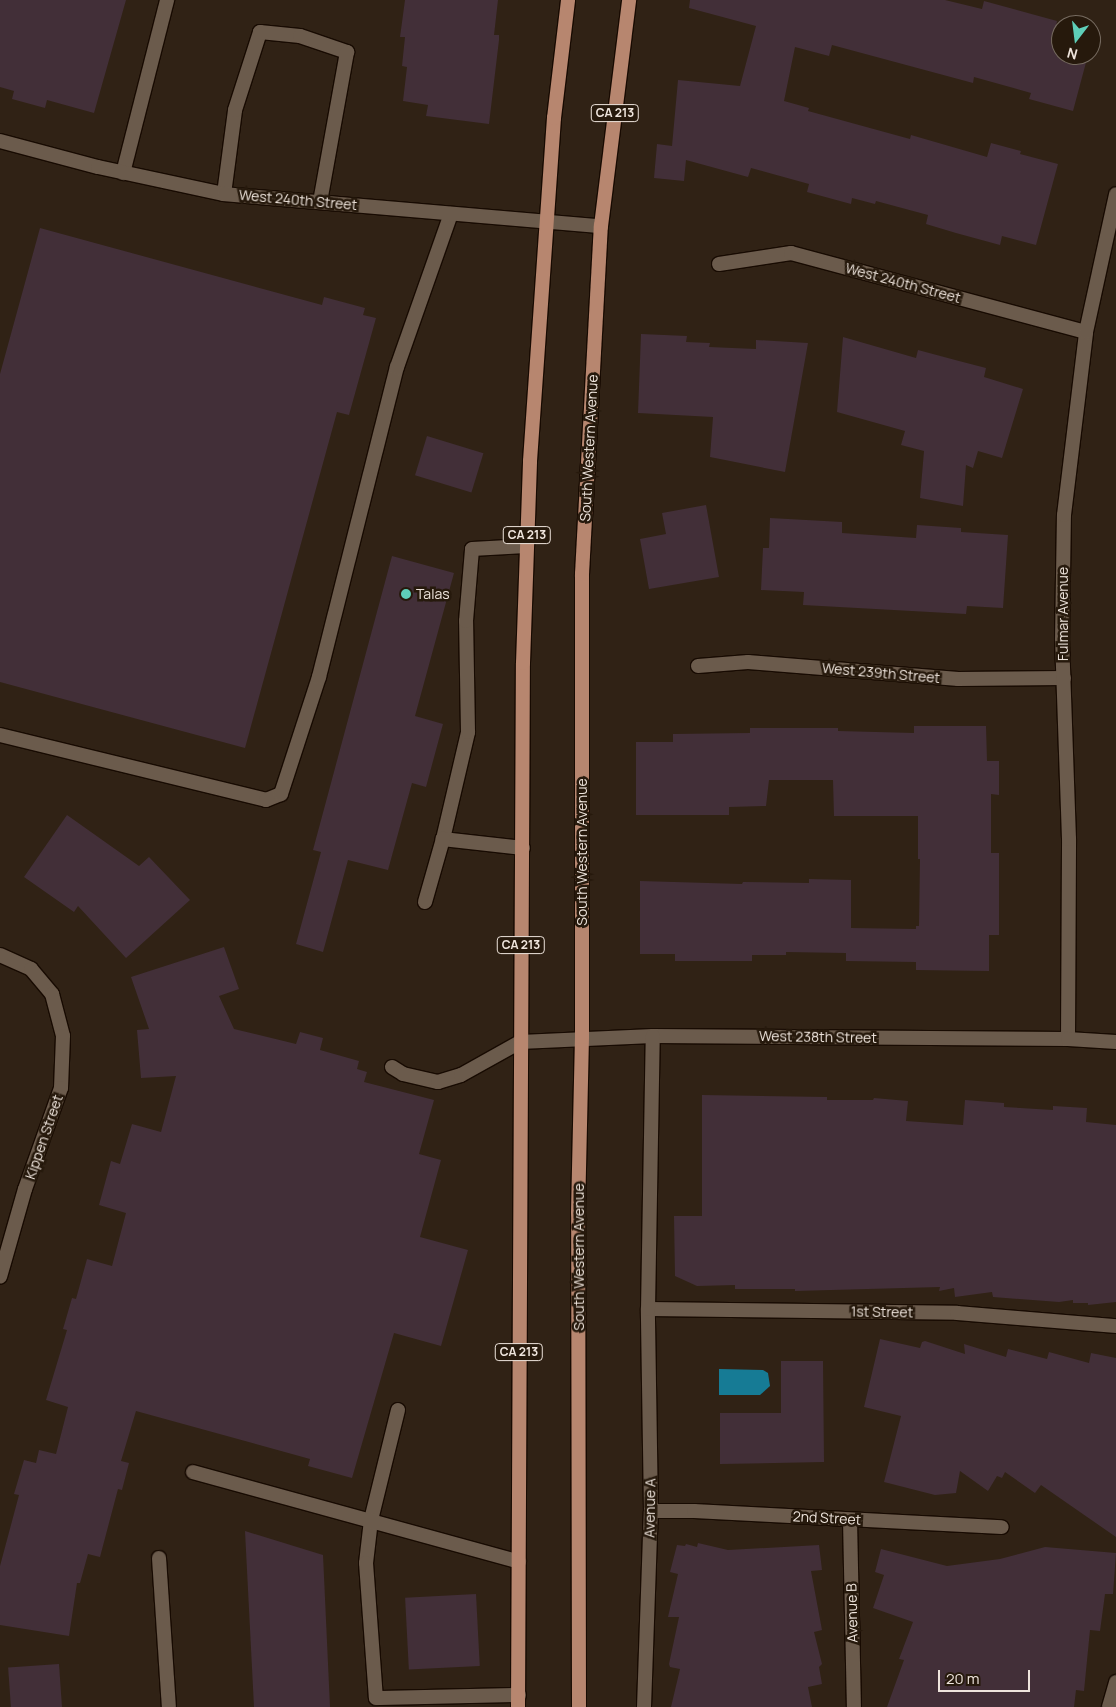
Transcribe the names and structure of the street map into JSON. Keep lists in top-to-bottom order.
{
  "streets": {
    "main road": ["CA 213", "South Western Avenue"],
    "street": [
      "West 240th Street",
      "Fulmar Avenue",
      "West 239th Street",
      "West 238th Street",
      "Kippen Street",
      "1st Street",
      "Avenue A",
      "2nd Street",
      "Avenue B"
    ]
  },
  "crossings": [
    ["CA 213", "West 240th Street"],
    ["CA 213", "West 238th Street"],
    ["West 240th Street", "South Western Avenue"],
    ["West 240th Street", "Fulmar Avenue"],
    ["South Western Avenue", "West 238th Street"],
    ["Fulmar Avenue", "West 239th Street"],
    ["Fulmar Avenue", "West 238th Street"],
    ["West 238th Street", "Avenue A"],
    ["1st Street", "Avenue A"],
    ["Avenue A", "2nd Street"],
    ["2nd Street", "Avenue B"]
  ],
  "places": ["Talas"],
  "scale_bar": "20 m",
  "north": "bottom"
}
